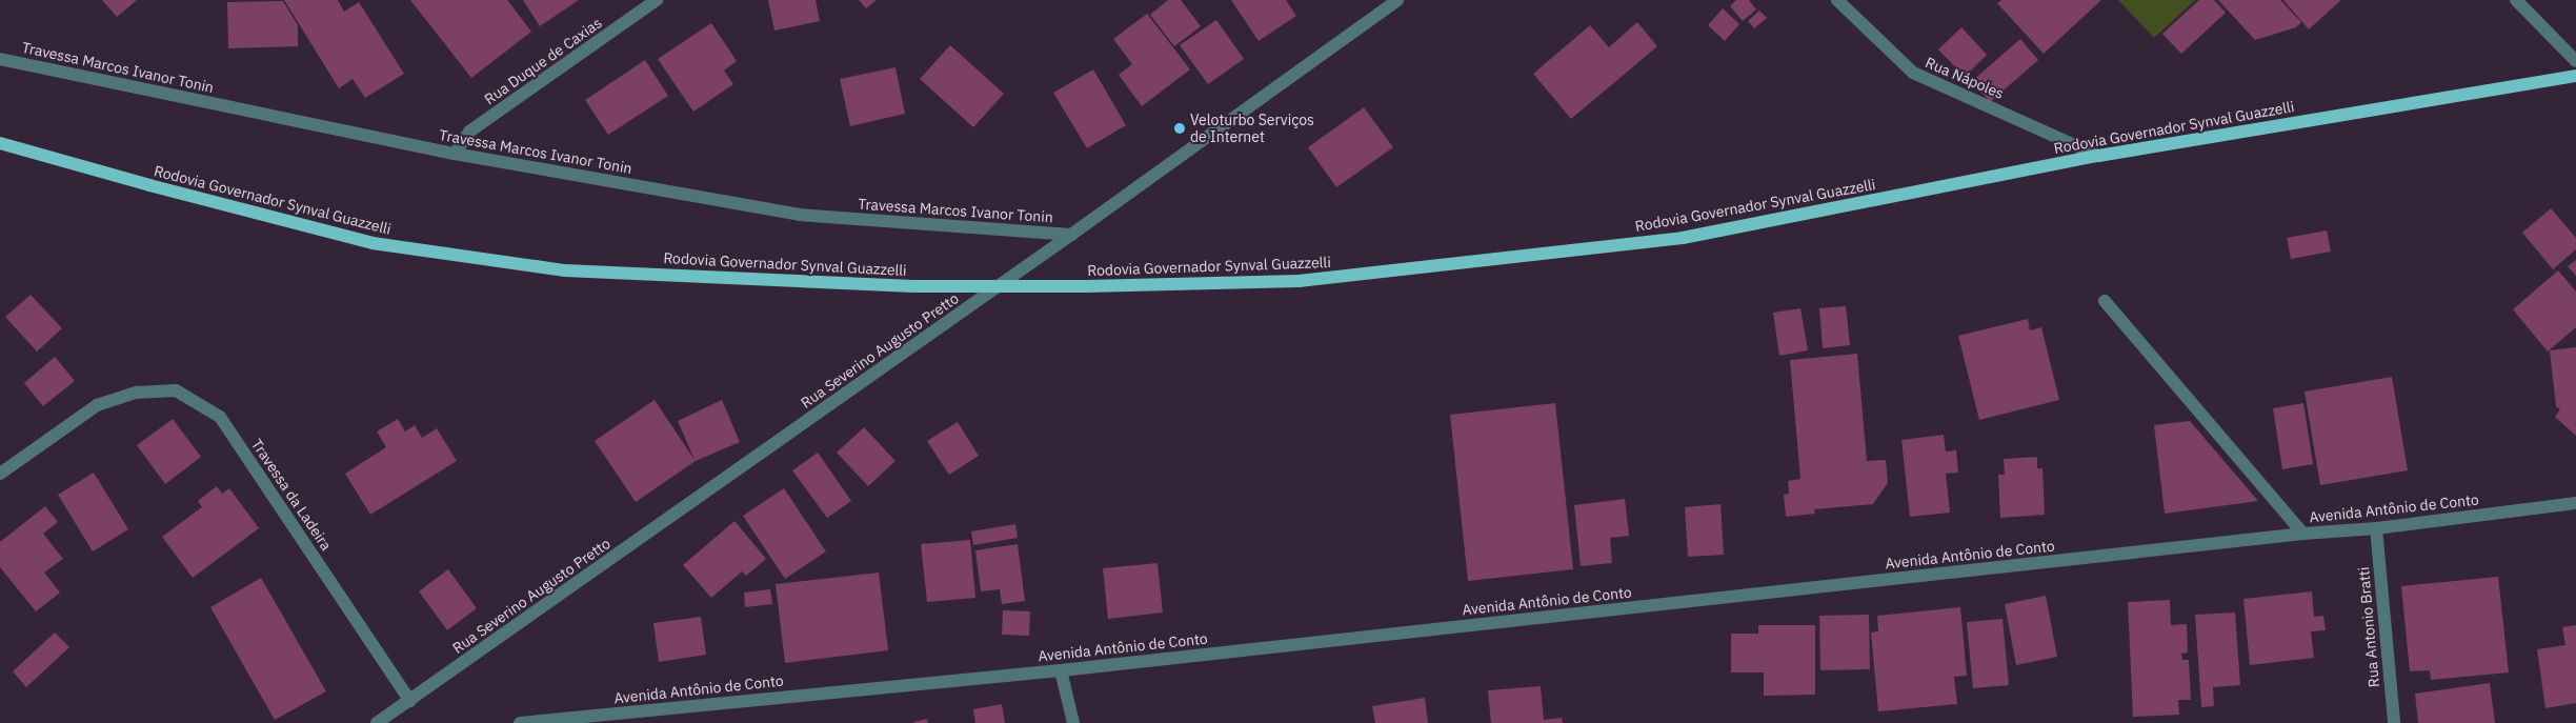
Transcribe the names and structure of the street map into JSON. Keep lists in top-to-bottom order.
{
  "streets": {
    "main road": ["Rodovia Governador Synval Guazzelli"],
    "street": [
      "Rua Duque de Caxias",
      "Travessa Marcos Ivanor Tonin",
      "Rua Nápoles",
      "Rua Severino Augusto Pretto",
      "Travessa da Ladeira",
      "Avenida Antônio de Conto",
      "Rua Antonio Bratti"
    ]
  },
  "crossings": [
    ["Rua Duque de Caxias", "Travessa Marcos Ivanor Tonin"],
    ["Travessa Marcos Ivanor Tonin", "Rua Severino Augusto Pretto"],
    ["Rua Nápoles", "Rodovia Governador Synval Guazzelli"],
    ["Rua Severino Augusto Pretto", "Travessa da Ladeira"],
    ["Avenida Antônio de Conto", "Rua Antonio Bratti"]
  ],
  "places": ["Veloturbo Serviços de Internet"]
}
